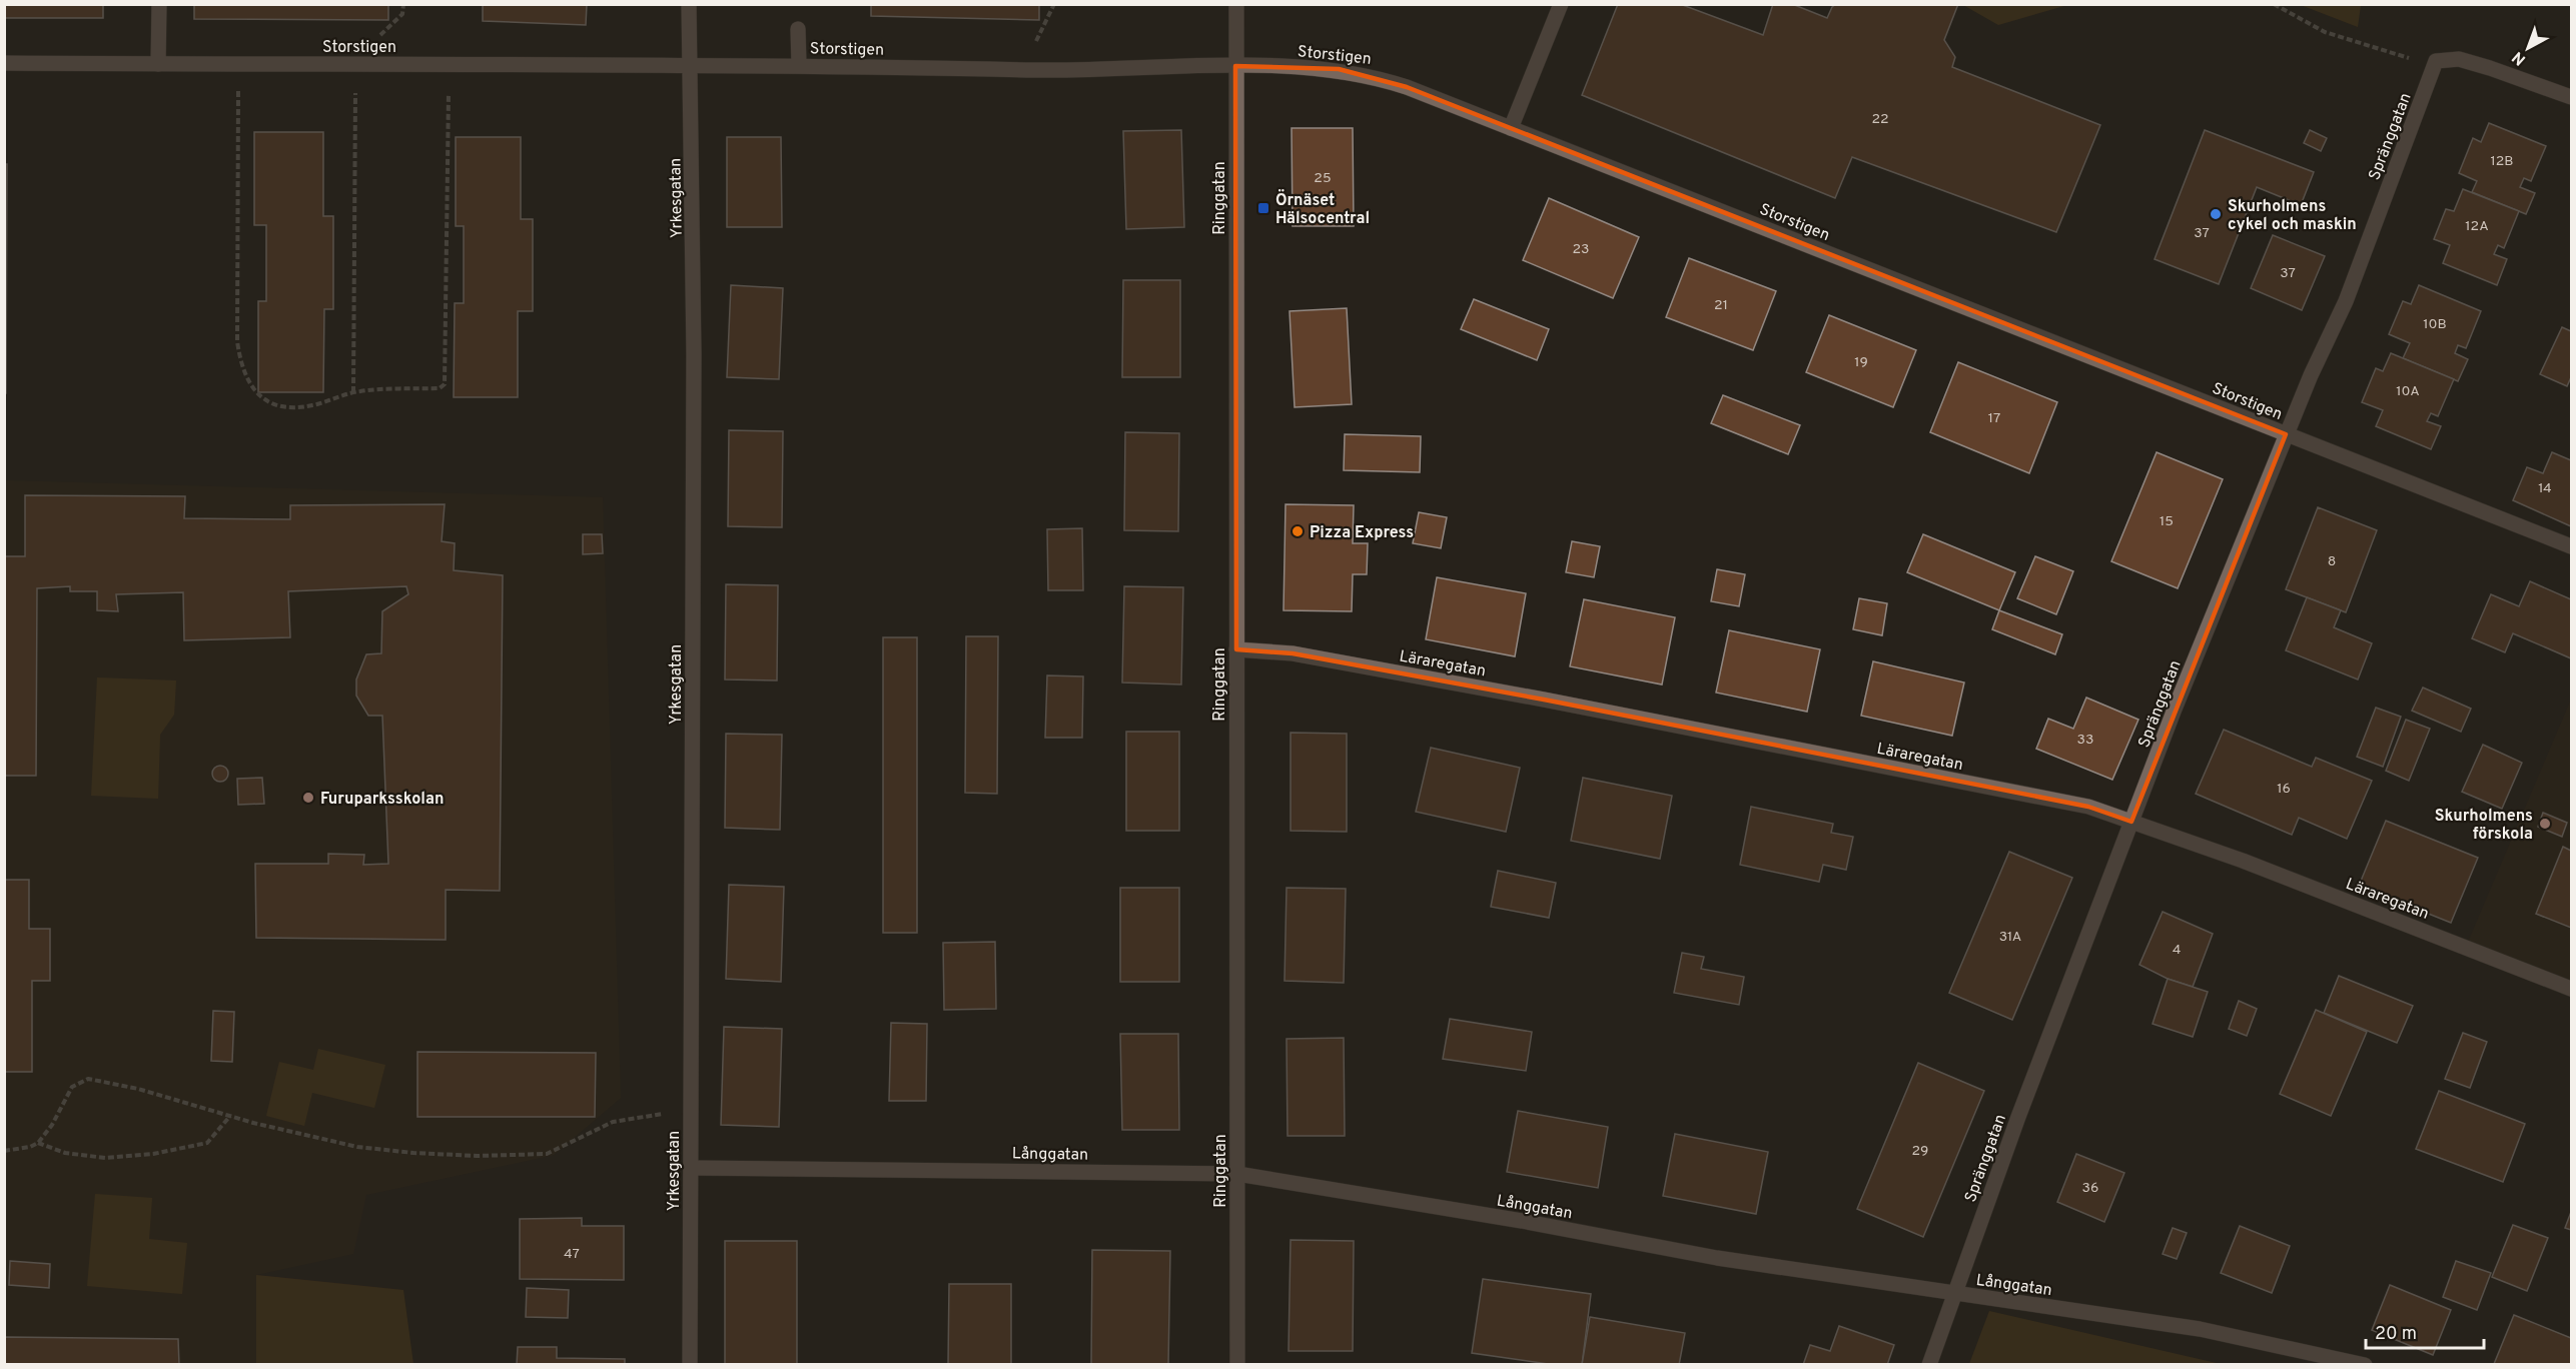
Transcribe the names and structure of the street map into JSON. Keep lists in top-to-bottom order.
{
  "streets": {
    "street": [
      "Storstigen",
      "Spränggatan",
      "Yrkesgatan",
      "Ringgatan",
      "Läraregatan",
      "Långgatan"
    ]
  },
  "crossings": [
    ["Storstigen", "Spränggatan"],
    ["Storstigen", "Yrkesgatan"],
    ["Storstigen", "Ringgatan"],
    ["Spränggatan", "Läraregatan"],
    ["Spränggatan", "Långgatan"],
    ["Yrkesgatan", "Långgatan"],
    ["Ringgatan", "Läraregatan"],
    ["Ringgatan", "Långgatan"]
  ],
  "places": {
    "transit": ["Örnäset Hälsocentral"],
    "other": [
      "Skurholmens cykel och maskin",
      "Pizza Express",
      "Furuparksskolan",
      "Skurholmens förskola"
    ]
  },
  "house_numbers": [
    "22",
    "12B",
    "25",
    "12A",
    "37",
    "23",
    "37",
    "21",
    "10B",
    "19",
    "10A",
    "17",
    "14",
    "15",
    "8",
    "33",
    "16",
    "31A",
    "4",
    "29",
    "36",
    "47"
  ],
  "scale_bar": "20 m",
  "north": "bottom left"
}
